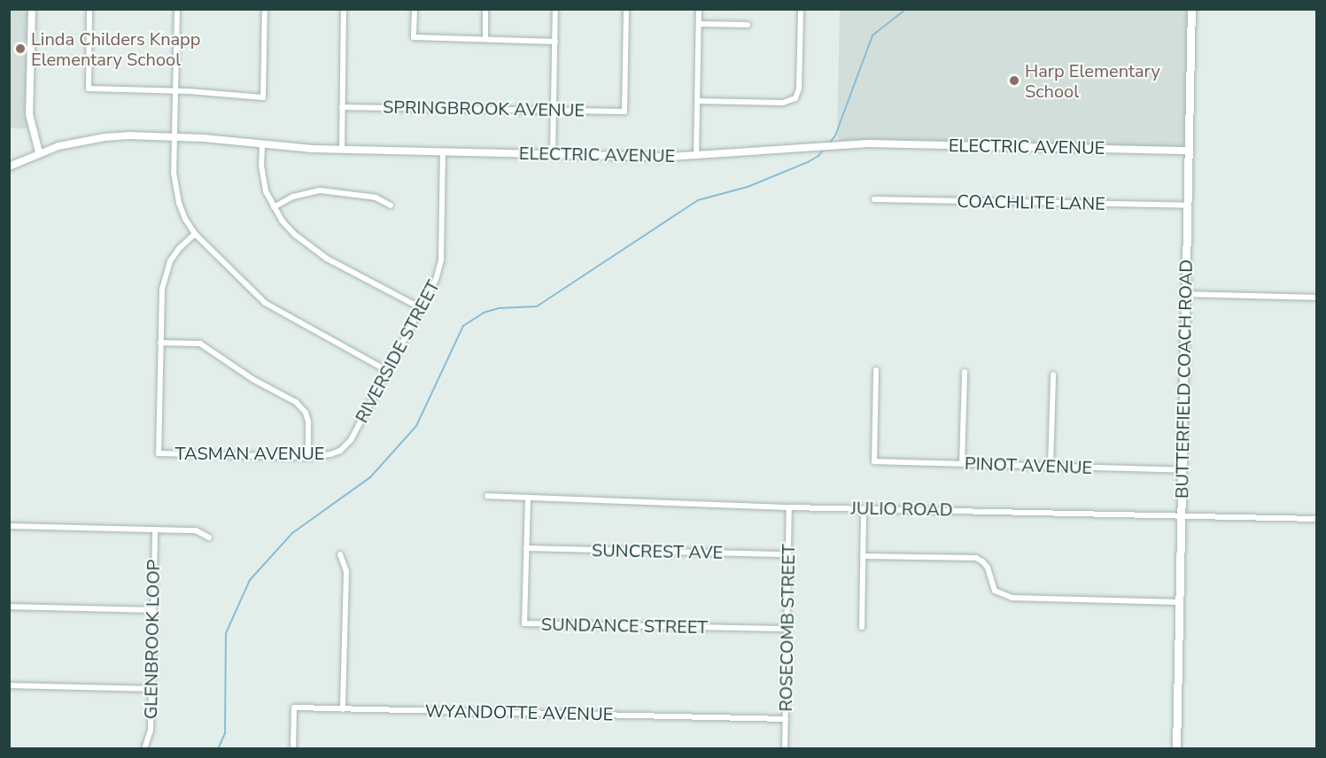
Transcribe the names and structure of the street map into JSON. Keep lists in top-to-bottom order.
{
  "streets": {
    "main road": ["BUTTERFIELD COACH ROAD"],
    "street": [
      "SPRINGBROOK AVENUE",
      "ELECTRIC AVENUE",
      "COACHLITE LANE",
      "RIVERSIDE STREET",
      "TASMAN AVENUE",
      "PINOT AVENUE",
      "JULIO ROAD",
      "SUNCREST AVE",
      "SUNDANCE STREET",
      "ROSECOMB STREET",
      "GLENBROOK LOOP",
      "WYANDOTTE AVENUE"
    ]
  },
  "crossings": [
    ["ELECTRIC AVENUE", "RIVERSIDE STREET"],
    ["ELECTRIC AVENUE", "BUTTERFIELD COACH ROAD"],
    ["COACHLITE LANE", "BUTTERFIELD COACH ROAD"],
    ["RIVERSIDE STREET", "TASMAN AVENUE"],
    ["BUTTERFIELD COACH ROAD", "PINOT AVENUE"],
    ["BUTTERFIELD COACH ROAD", "JULIO ROAD"],
    ["JULIO ROAD", "SUNDANCE STREET"],
    ["JULIO ROAD", "ROSECOMB STREET"],
    ["SUNCREST AVE", "SUNDANCE STREET"],
    ["SUNCREST AVE", "ROSECOMB STREET"],
    ["SUNDANCE STREET", "ROSECOMB STREET"],
    ["ROSECOMB STREET", "WYANDOTTE AVENUE"]
  ],
  "places": ["Linda Childers Knapp Elementary School", "Harp Elementary School"]
}
